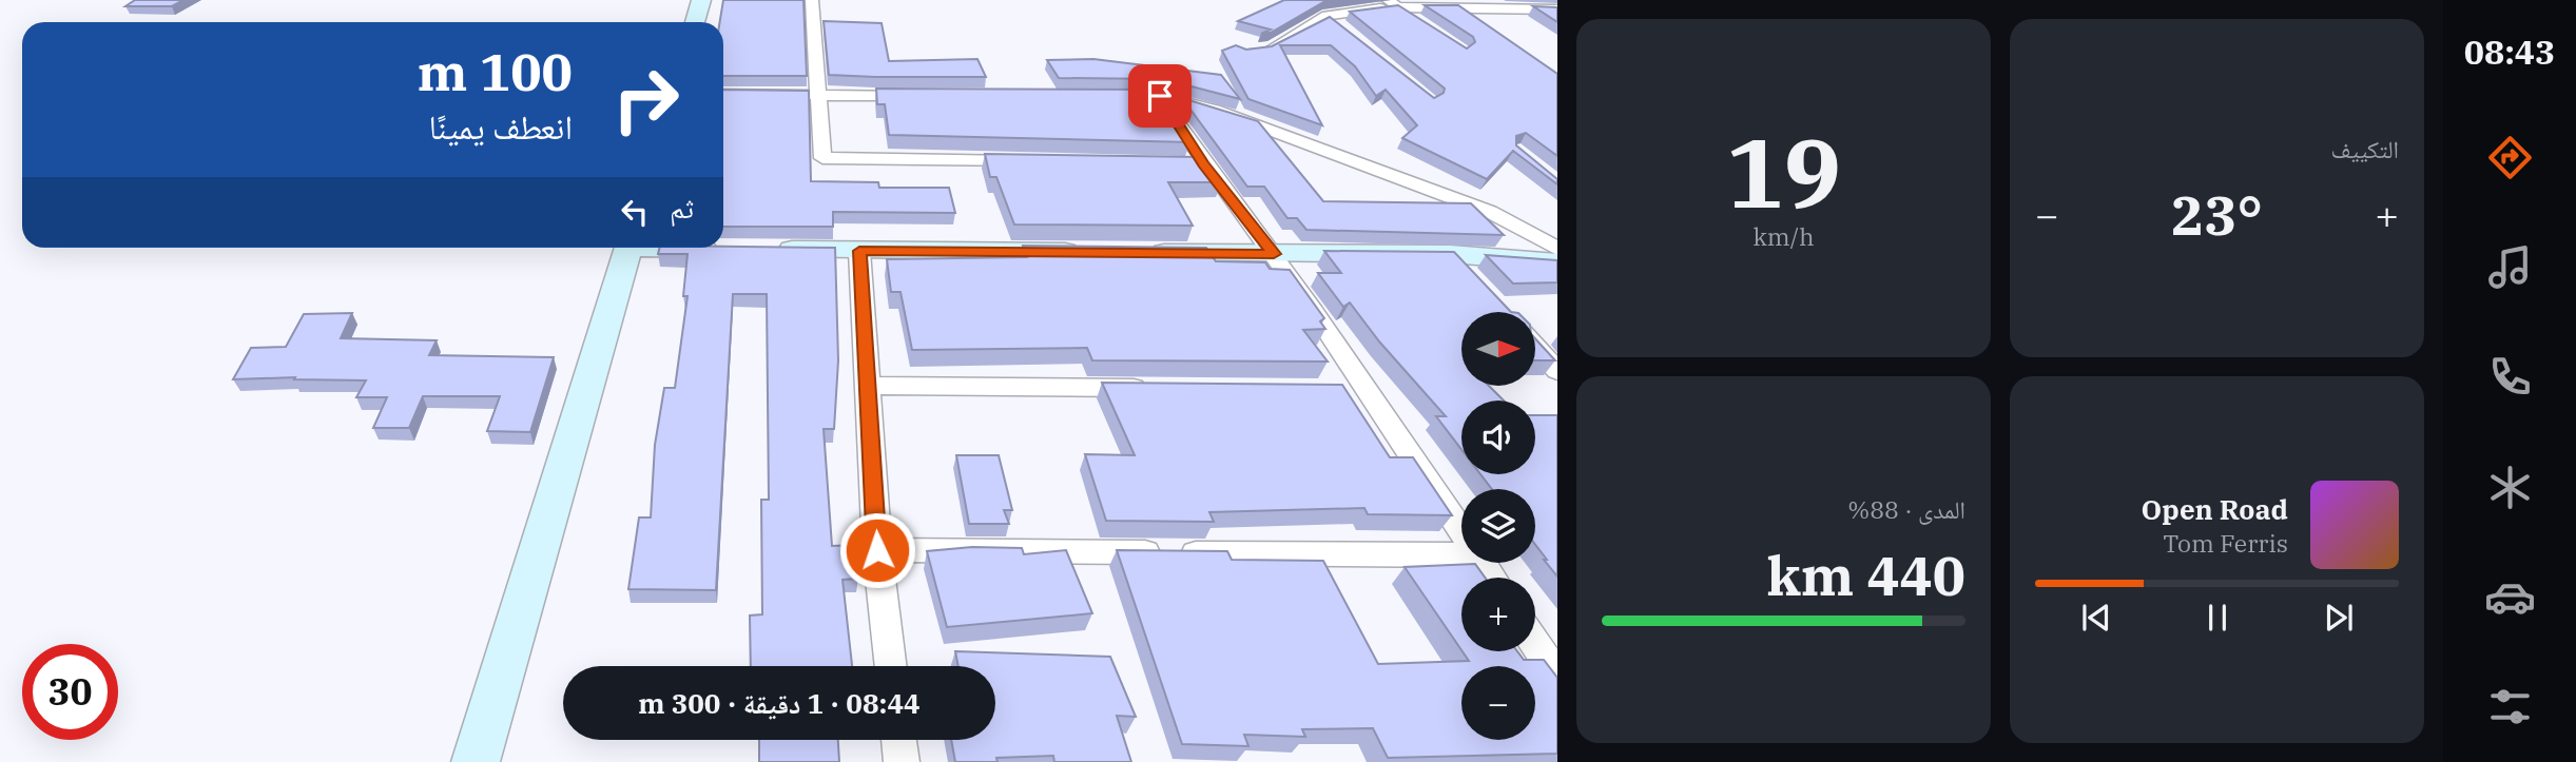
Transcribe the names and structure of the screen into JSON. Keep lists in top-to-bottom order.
{
  "north": "right",
  "page": {
    "tabs": "08:43",
    "tile": [
      "التكييف",
      ["19", "km/h"],
      ["المدى · 88%", "440 km"]
    ],
    "turn": ["100 m", "انعطف يمينًا"],
    "then": "ثم",
    "heat": ["−", "23°", "+"],
    "map_buttons": ["+", "−"],
    "song": ["Open Road", "Tom Ferris"],
    "limit": "30",
    "trip": "08:44 · 1 دقيقة · 300 m"
  }
}
